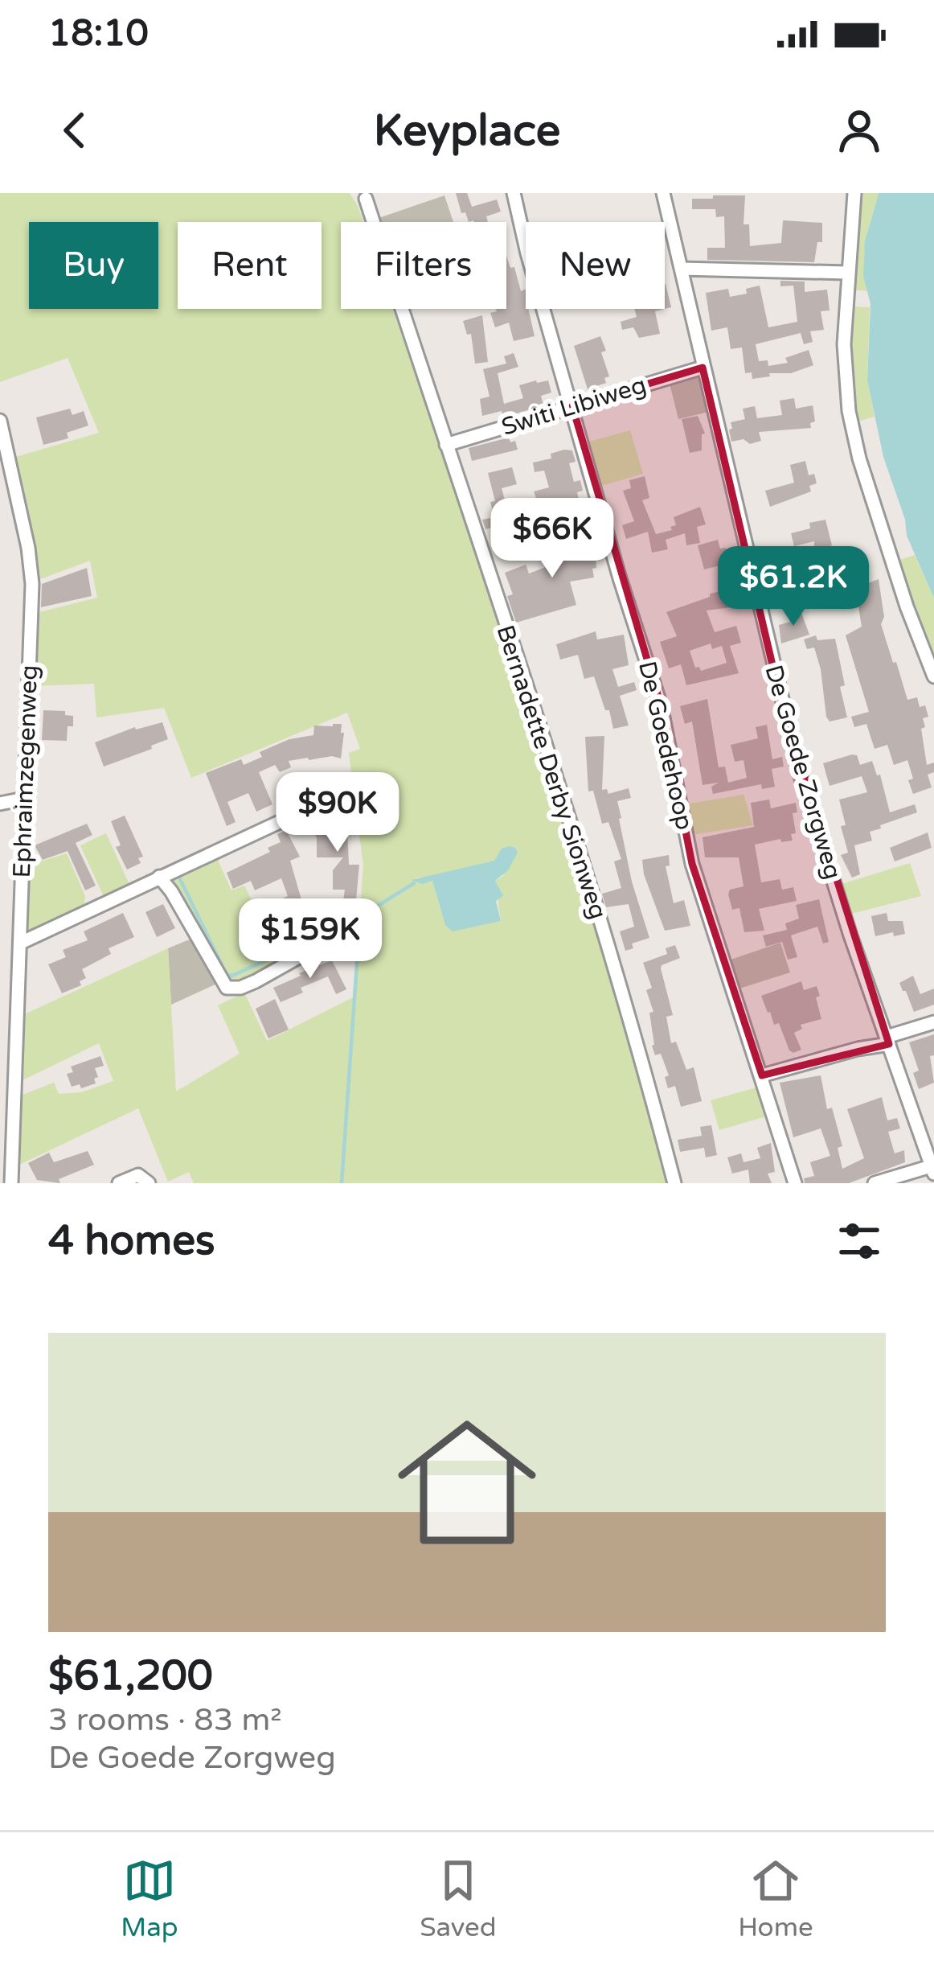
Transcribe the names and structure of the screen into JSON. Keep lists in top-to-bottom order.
{
  "streets": {
    "street": [
      "Switi Libiweg",
      "De Goedehoop",
      "Ephraimzegenweg",
      "Bernadette Derby Sionweg",
      "De Goede Zorgweg"
    ]
  },
  "crossings": [
    ["Switi Libiweg", "De Goedehoop"],
    ["Switi Libiweg", "Bernadette Derby Sionweg"],
    ["Switi Libiweg", "De Goede Zorgweg"]
  ],
  "page": {
    "status": "18:10",
    "header": "Keyplace",
    "chip": [
      "Buy",
      "Rent",
      "Filters",
      "New"
    ],
    "price": [
      "$66K",
      "$61.2K",
      "$90K",
      "$159K"
    ],
    "heading": "4 homes",
    "list": [
      {
        "name": "$61,200",
        "note": "3 rooms · 83 m² · De Goede Zorgweg"
      }
    ],
    "tabs": ["Map", "Saved", "Home"]
  }
}
